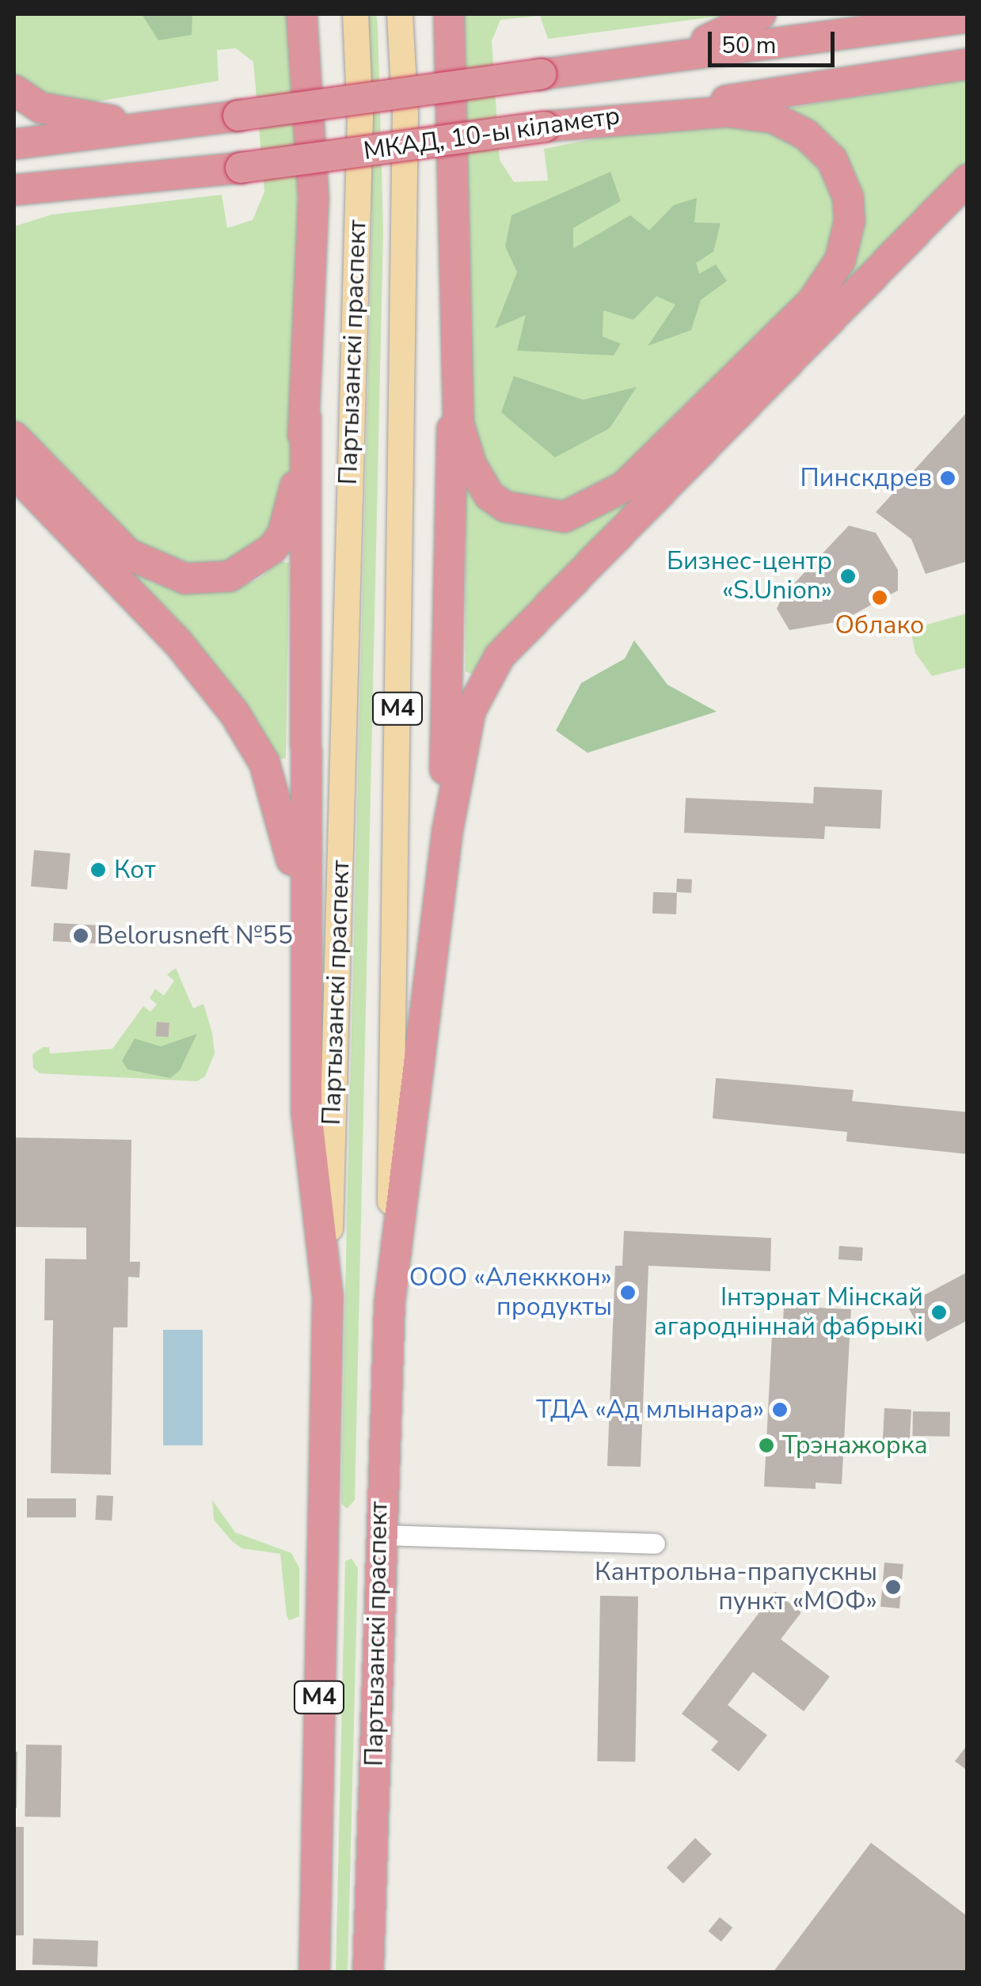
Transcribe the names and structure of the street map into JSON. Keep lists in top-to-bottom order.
{
  "streets": {
    "highway": ["МКАД, 10-ы кіламетр", "Партызанскі праспект", "М4"]
  },
  "places": [
    "Пинскдрев",
    "Бизнес-центр «S.Union»",
    "Облако",
    "Кот",
    "Belorusneft №55",
    "ООО «Алекккон» продукты",
    "Інтэрнат Мінскай агародніннай фабрыкі",
    "ТДА «Ад млынара»",
    "Трэнажорка",
    "Кантрольна-прапускны пункт «МОФ»"
  ],
  "scale_bar": "50 m"
}
